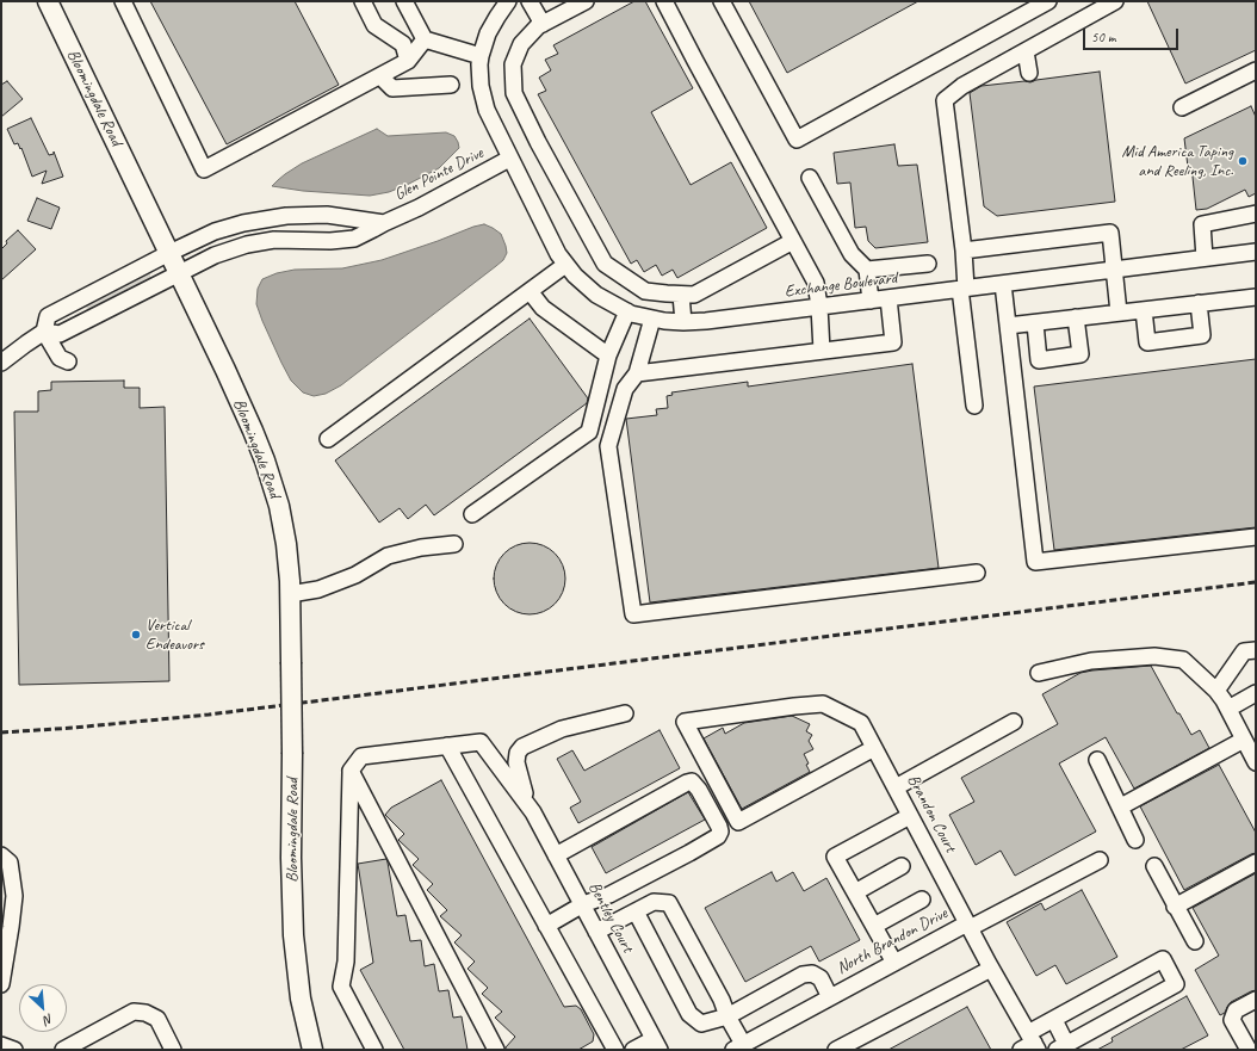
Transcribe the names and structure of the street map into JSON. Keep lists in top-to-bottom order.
{
  "streets": {
    "main road": ["Bloomingdale Road"],
    "street": [
      "Glen Pointe Drive",
      "Exchange Boulevard",
      "Brandon Court",
      "Bentley Court",
      "North Brandon Drive"
    ]
  },
  "crossings": [
    ["Bloomingdale Road", "Glen Pointe Drive"],
    ["Glen Pointe Drive", "Exchange Boulevard"],
    ["Brandon Court", "North Brandon Drive"]
  ],
  "places": ["Mid America Taping and Reeling, Inc.", "Vertical Endeavors"],
  "scale_bar": "50 m",
  "north": "bottom right"
}
